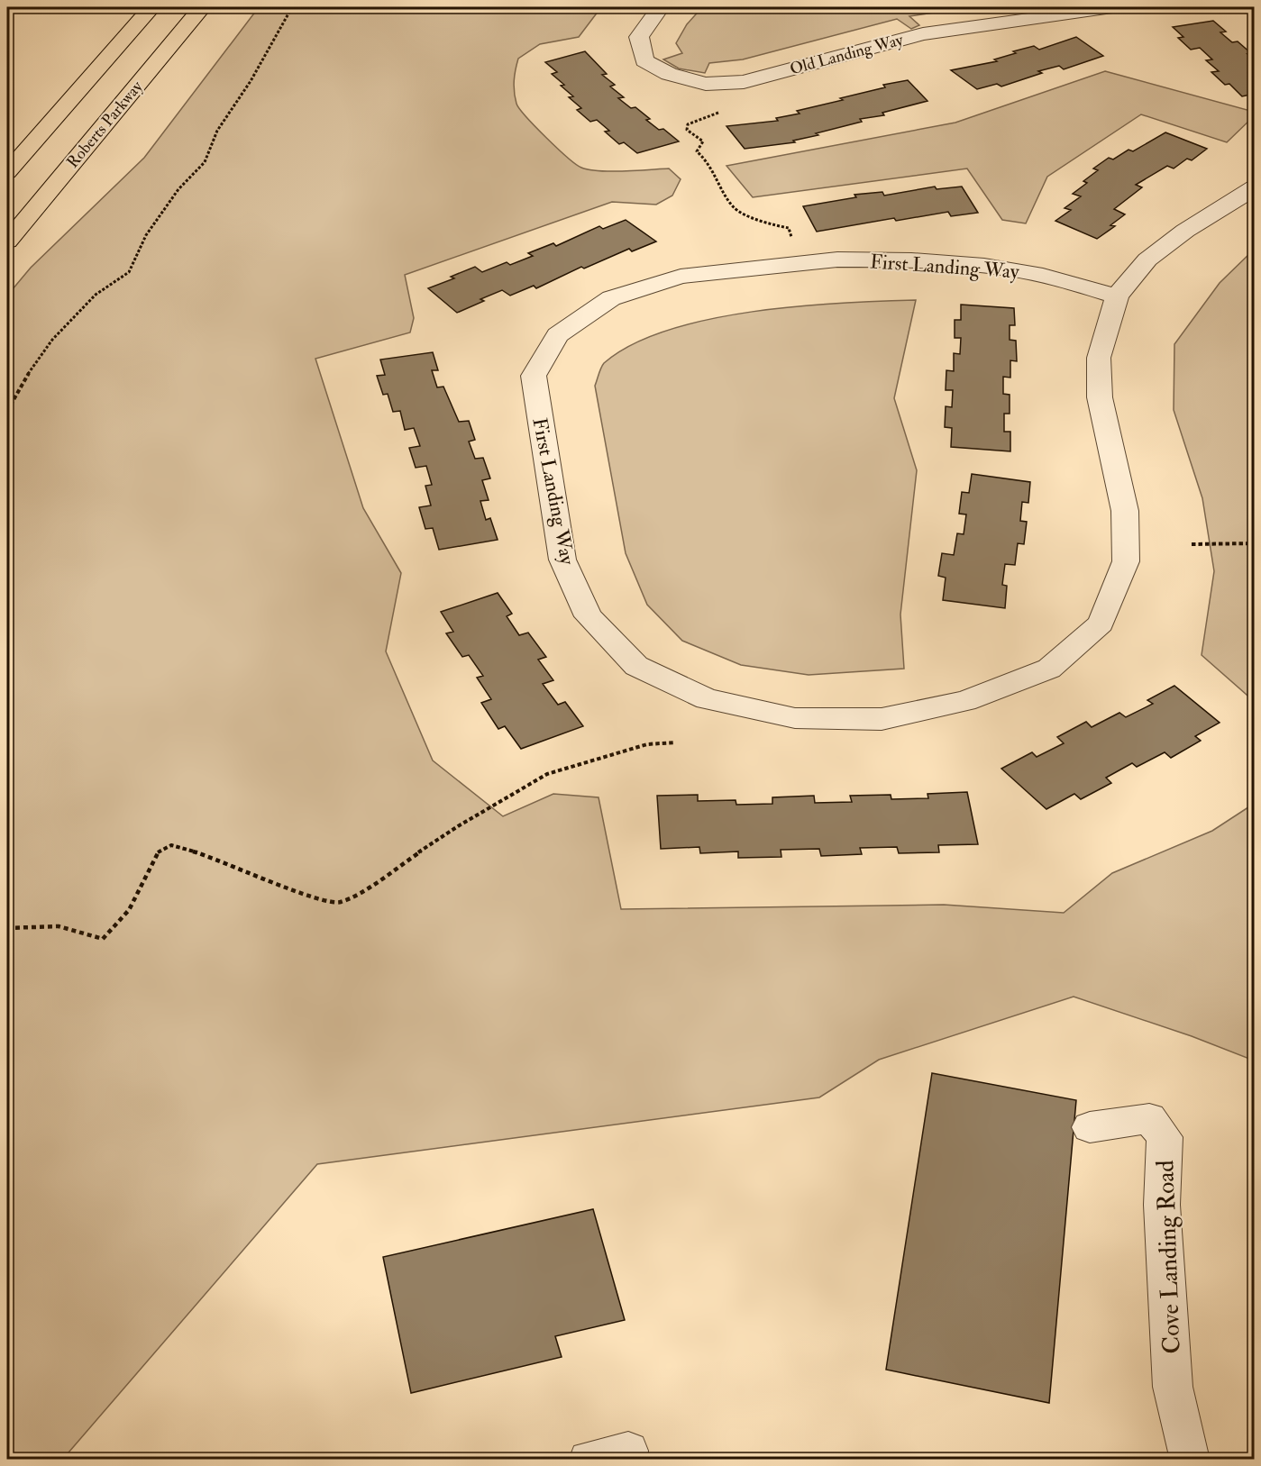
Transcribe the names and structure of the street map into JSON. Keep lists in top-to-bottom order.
{
  "streets": {
    "main road": ["Roberts Parkway"],
    "street": ["Old Landing Way", "First Landing Way", "Cove Landing Road"]
  }
}
